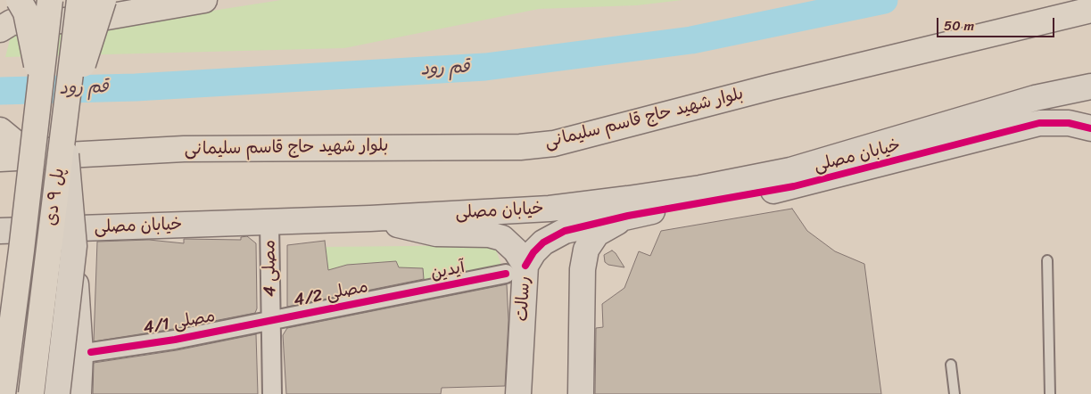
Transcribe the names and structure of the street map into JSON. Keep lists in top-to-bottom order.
{
  "streets": {
    "main road": [
      "بلوار شهید حاج قاسم سلیمانی",
      "خیابان مصلی",
      "پل ۹ دی",
      "رسالت"
    ],
    "street": [
      "مصلی 4",
      "آیدین",
      "مصلی 4/2",
      "مصلی 4/1"
    ]
  },
  "crossings": [
    ["خیابان مصلی", "مصلی 4"],
    ["خیابان مصلی", "آیدین"],
    ["خیابان مصلی", "رسالت"],
    ["مصلی 4", "مصلی 4/2"],
    ["مصلی 4", "مصلی 4/1"],
    ["آیدین", "مصلی 4/2"],
    ["آیدین", "رسالت"],
    ["مصلی 4/2", "مصلی 4/1"]
  ],
  "water": ["قم رود"],
  "scale_bar": "50 m"
}
